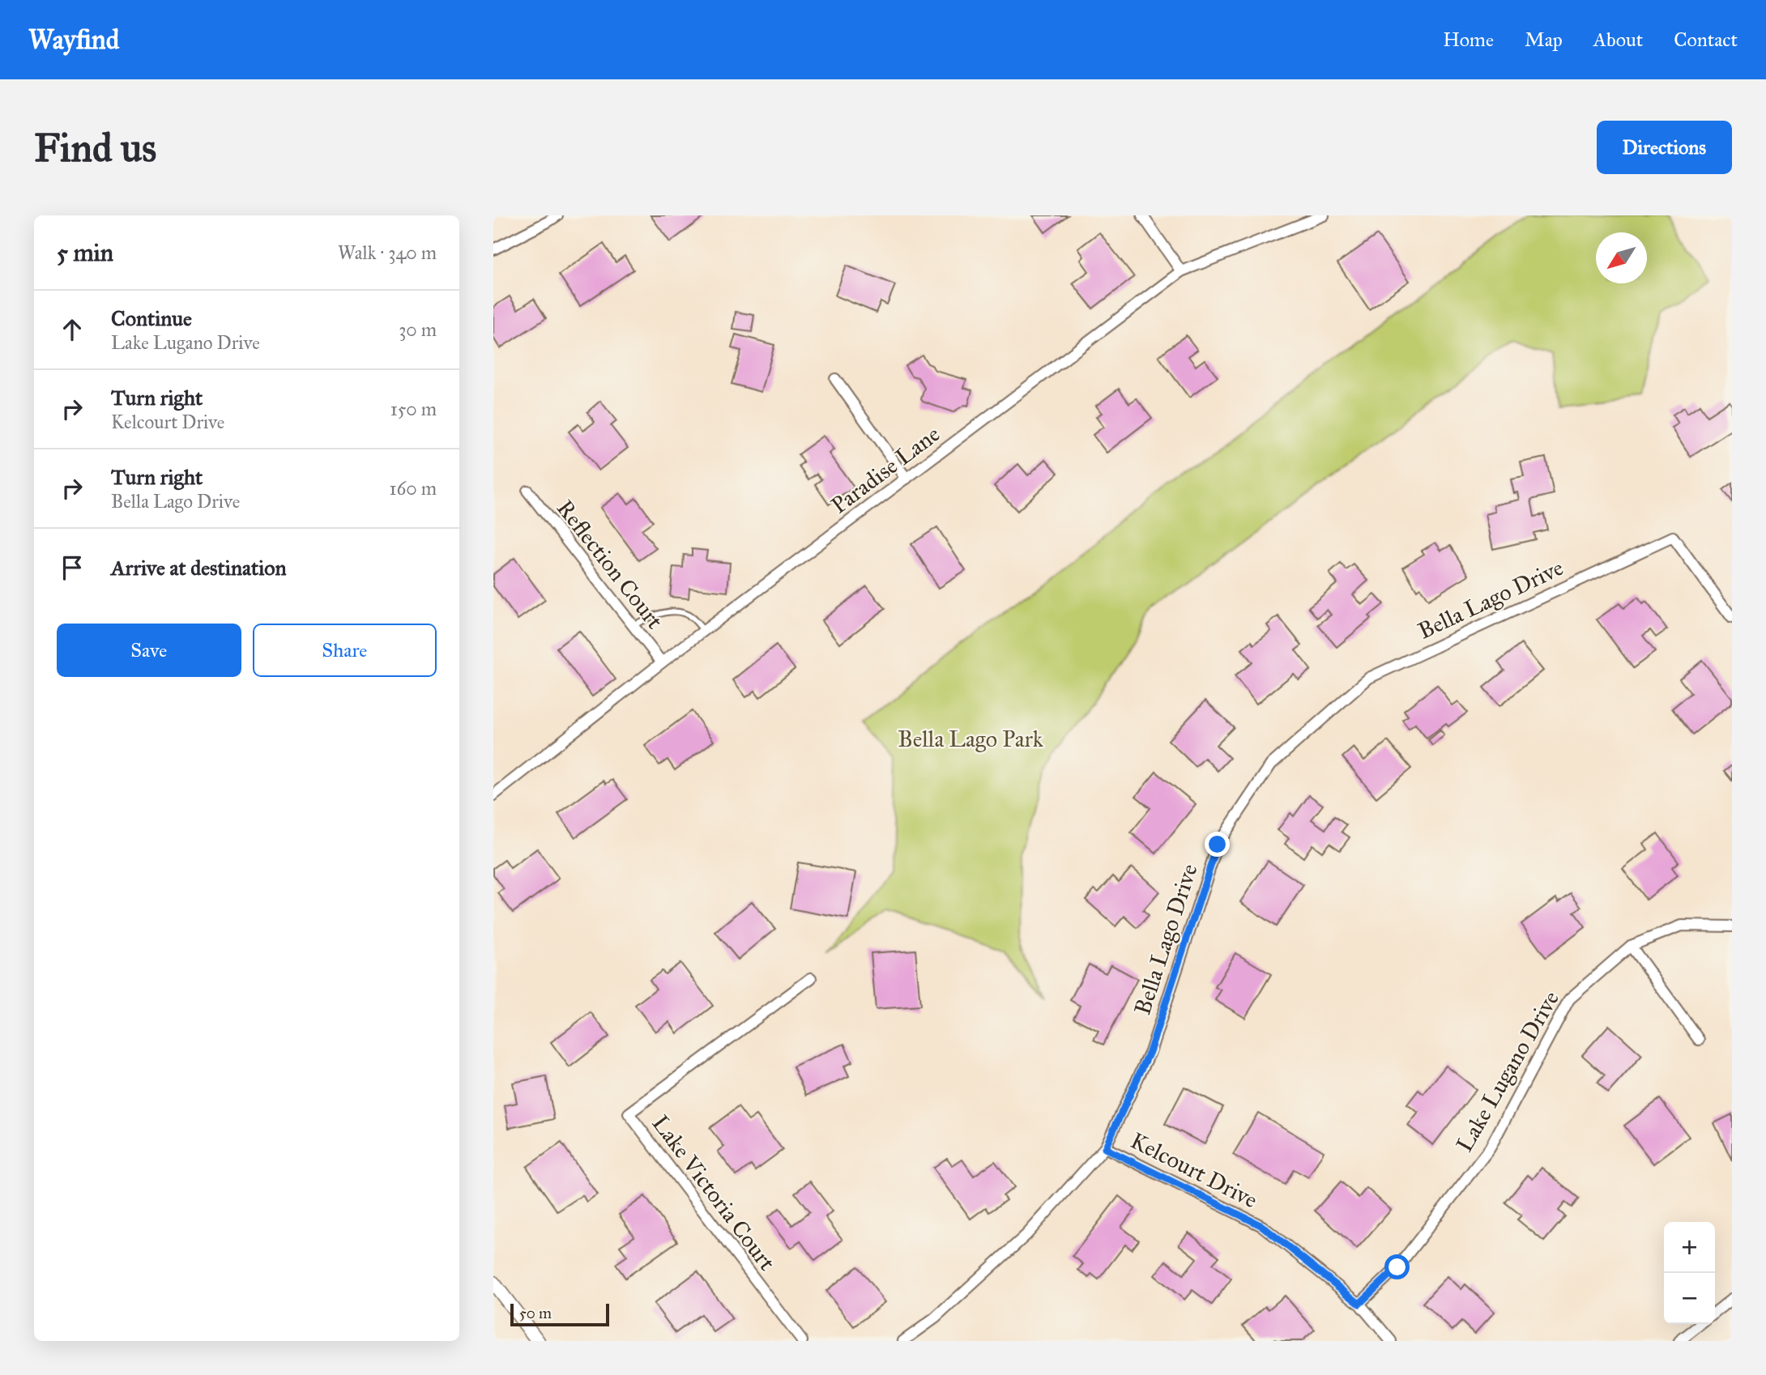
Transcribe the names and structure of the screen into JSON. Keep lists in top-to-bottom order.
{
  "streets": {
    "street": [
      "Paradise Lane",
      "Reflection Court",
      "Bella Lago Drive",
      "Lake Lugano Drive",
      "Kelcourt Drive",
      "Lake Victoria Court"
    ]
  },
  "crossings": [
    ["Paradise Lane", "Reflection Court"],
    ["Bella Lago Drive", "Kelcourt Drive"],
    ["Lake Lugano Drive", "Kelcourt Drive"]
  ],
  "parks": ["Bella Lago Park"],
  "scale_bar": "50 m",
  "north": "bottom left",
  "page": {
    "header": "Wayfind",
    "nav": [
      "Home",
      "Map",
      "About",
      "Contact"
    ],
    "buttons": [
      "Directions",
      ["Save", "Share"]
    ],
    "title": "Find us",
    "heading": ["5 min", "Walk · 340 m"],
    "list": [
      ["Continue", "Lake Lugano Drive", "30 m"],
      ["Turn right", "Kelcourt Drive", "150 m"],
      ["Turn right", "Bella Lago Drive", "160 m"],
      "Arrive at destination"
    ],
    "map_buttons": ["+", "−"],
    "scale": "50 m"
  }
}
